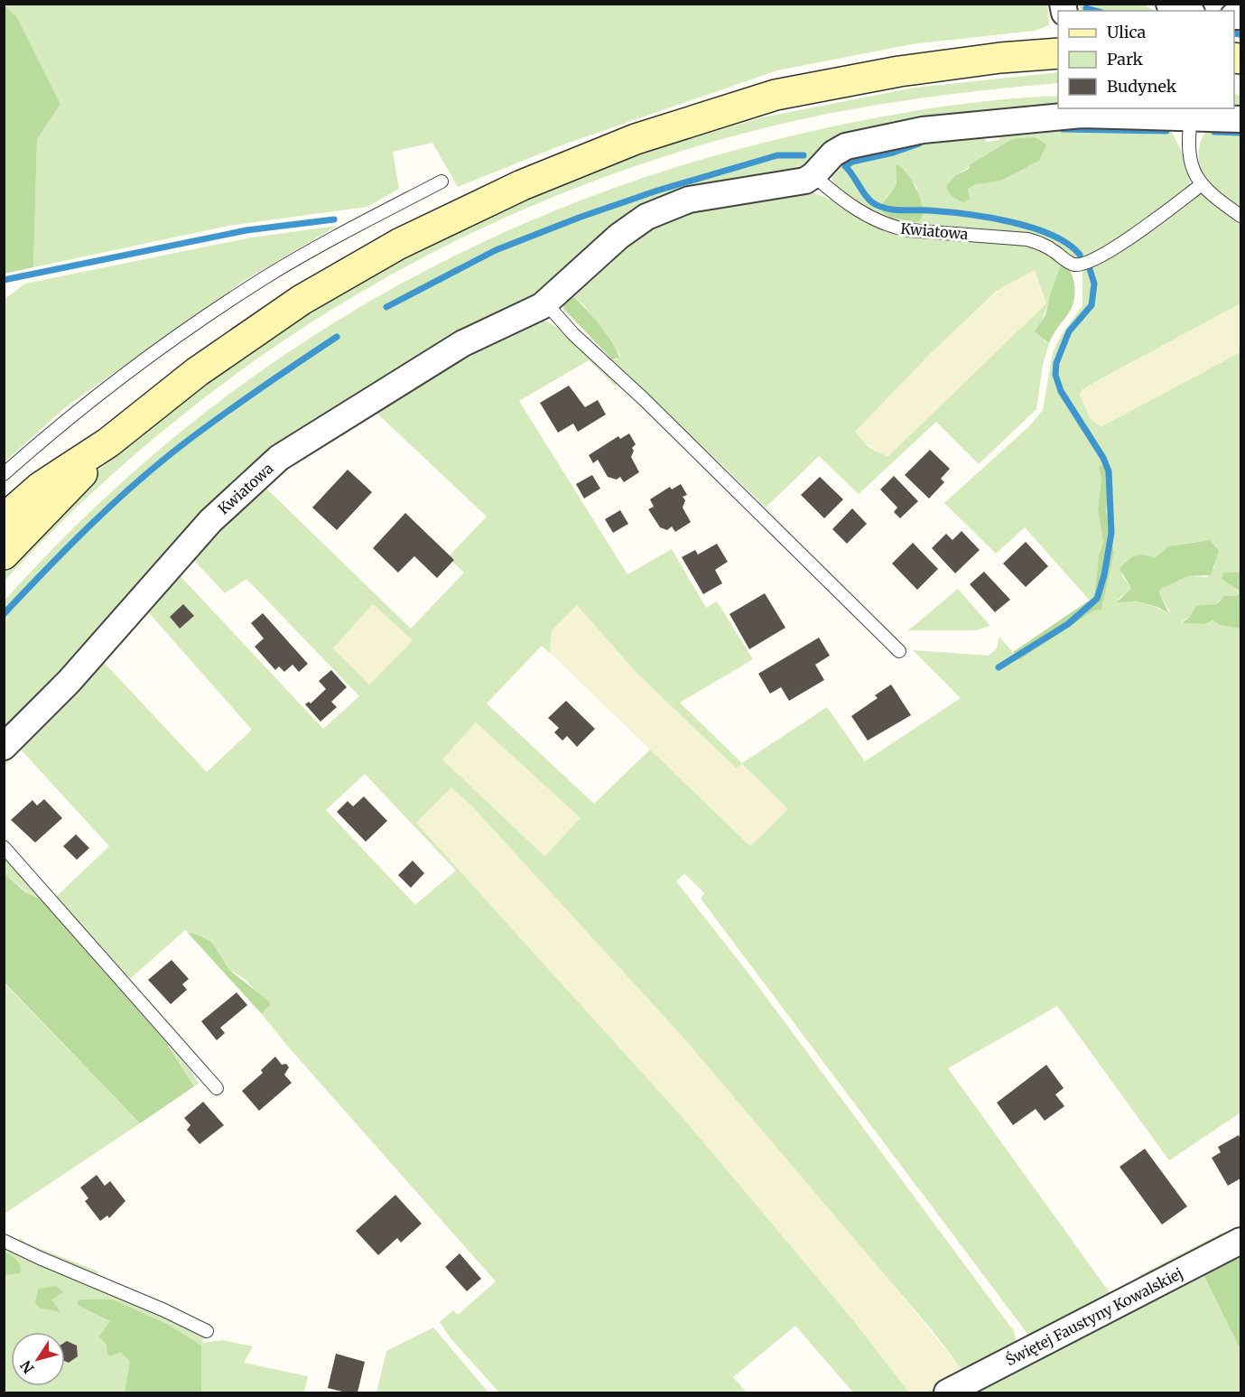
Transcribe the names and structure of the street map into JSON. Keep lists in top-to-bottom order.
{
  "streets": {
    "street": ["Kwiatowa", "Świętej Faustyny Kowalskiej"]
  },
  "legend": ["Ulica", "Park", "Budynek"],
  "north": "bottom left"
}
